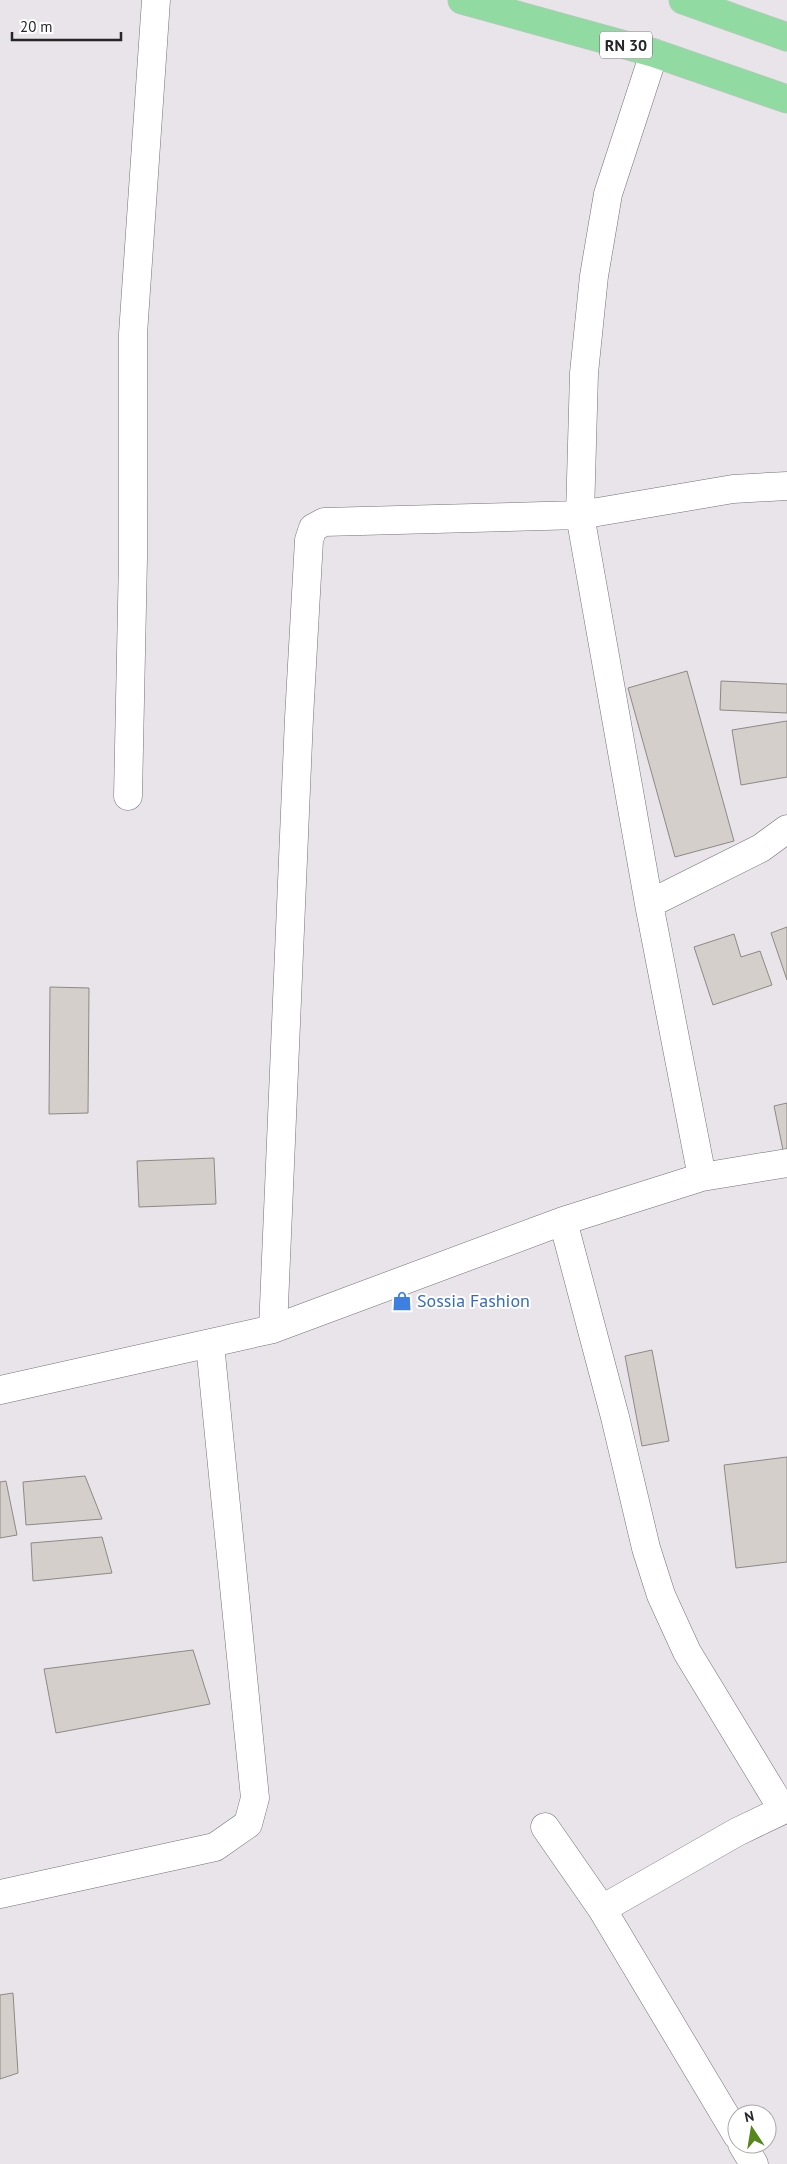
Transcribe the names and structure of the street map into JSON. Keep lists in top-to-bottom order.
{
  "streets": {
    "main road": ["RN 30"]
  },
  "places": {
    "shop": ["Sossia Fashion"]
  },
  "scale_bar": "20 m",
  "north": "top"
}
